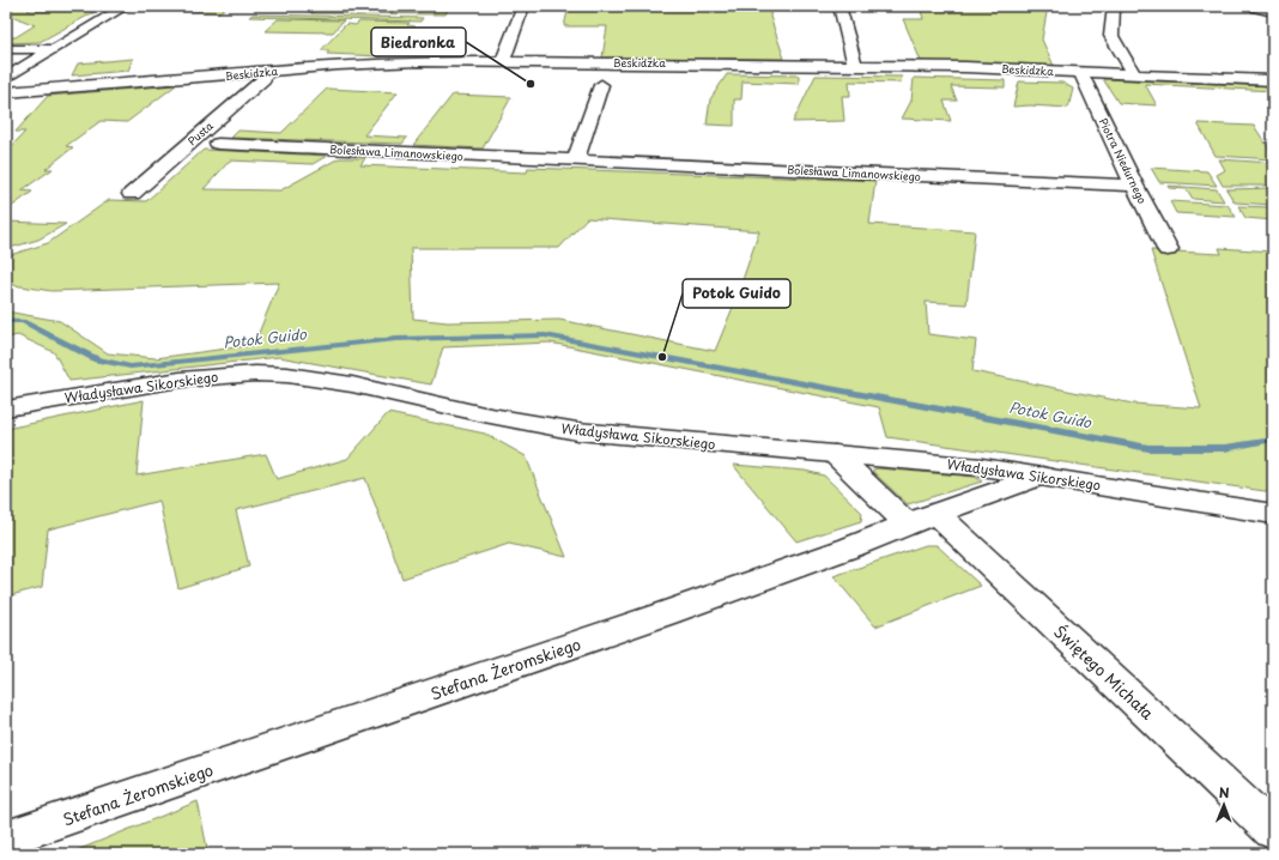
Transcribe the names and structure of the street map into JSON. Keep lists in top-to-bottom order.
{
  "streets": {
    "street": [
      "Beskidzka",
      "Pusta",
      "Bolesława Limanowskiego",
      "Piotra Niedurnego",
      "Władysława Sikorskiego",
      "Stefana Żeromskiego",
      "Świętego Michała"
    ]
  },
  "crossings": [
    ["Beskidzka", "Pusta"],
    ["Beskidzka", "Piotra Niedurnego"],
    ["Bolesława Limanowskiego", "Piotra Niedurnego"],
    ["Stefana Żeromskiego", "Świętego Michała"]
  ],
  "water": ["Potok Guido"],
  "places": ["Biedronka", "Potok Guido"],
  "north": "top"
}
